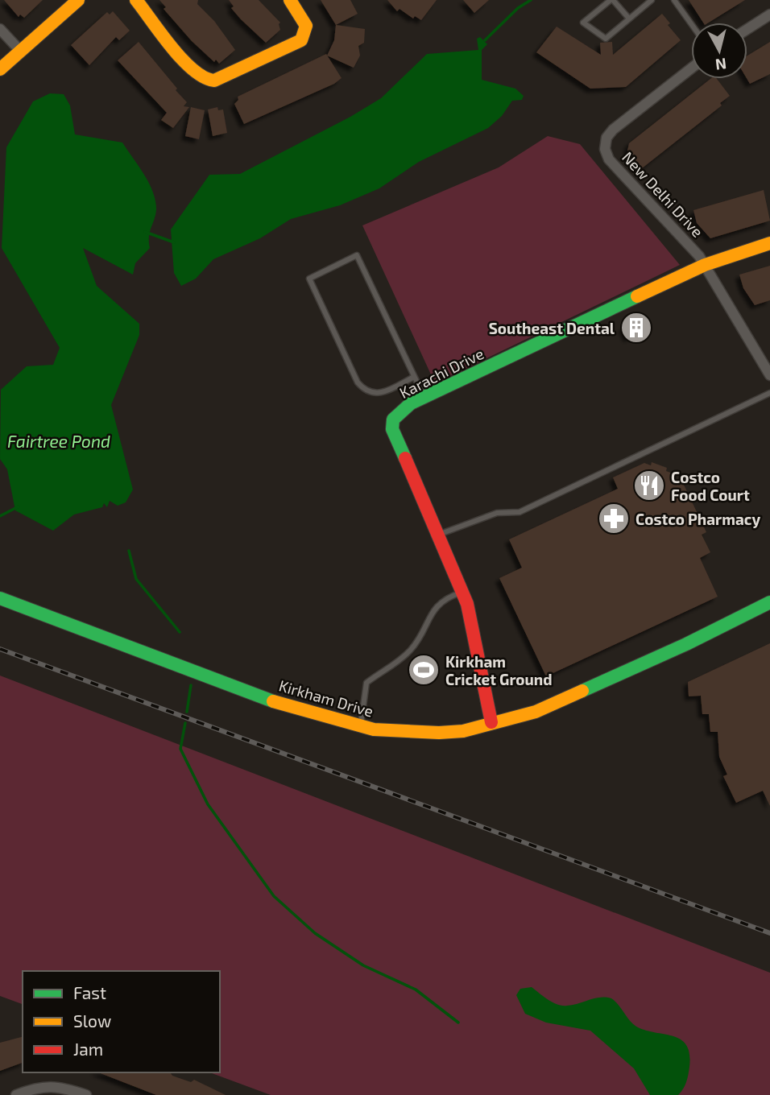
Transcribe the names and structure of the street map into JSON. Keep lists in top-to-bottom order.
{
  "streets": {
    "street": ["New Delhi Drive", "Karachi Drive", "Kirkham Drive"]
  },
  "crossings": [
    ["New Delhi Drive", "Karachi Drive"],
    ["Karachi Drive", "Kirkham Drive"]
  ],
  "water": ["Fairtree Pond"],
  "places": {
    "building": ["Southeast Dental"],
    "restaurant": ["Costco Food Court"],
    "pharmacy": ["Costco Pharmacy"],
    "sports": ["Kirkham Cricket Ground"]
  },
  "legend": ["Fast", "Slow", "Jam"],
  "north": "bottom"
}
